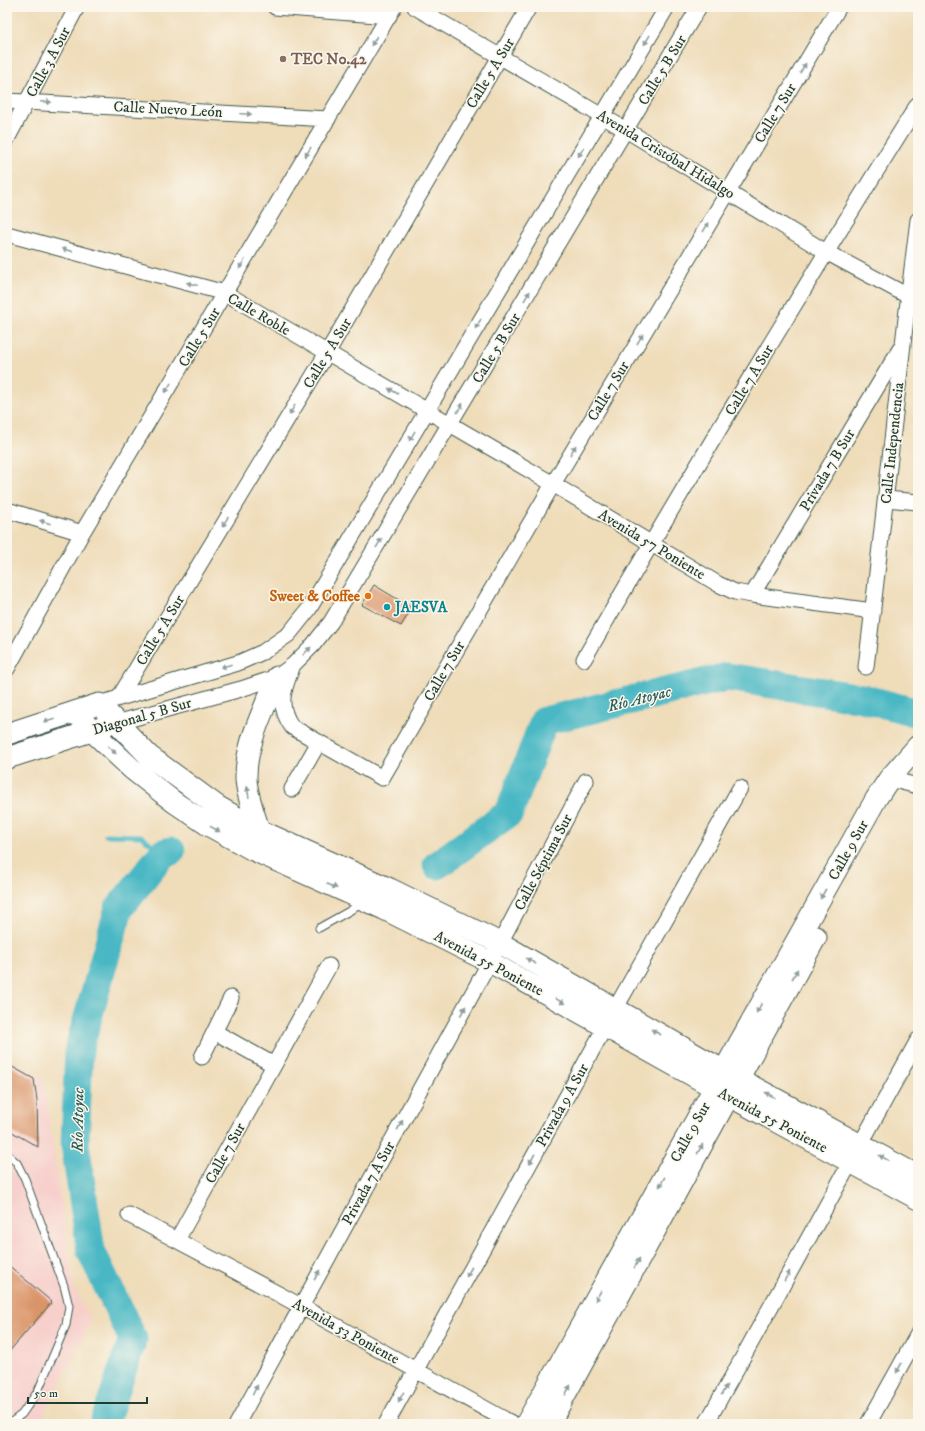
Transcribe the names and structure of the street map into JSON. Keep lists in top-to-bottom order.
{
  "streets": {
    "main road": ["Diagonal 5 B Sur", "Calle 9 Sur", "Avenida 55 Poniente"],
    "street": [
      "Calle 3 A Sur",
      "Calle 5 B Sur",
      "Calle 5 A Sur",
      "Calle Nuevo León",
      "Calle 7 Sur",
      "Avenida Cristóbal Hidalgo",
      "Calle Roble",
      "Calle 5 Sur",
      "Calle 7 A Sur",
      "Calle Independencia",
      "Privada 7 B Sur",
      "Avenida 57 Poniente",
      "Calle Séptima Sur",
      "Privada 9 A Sur",
      "Privada 7 A Sur",
      "Avenida 53 Poniente"
    ]
  },
  "crossings": [
    ["Calle 3 A Sur", "Calle Nuevo León"],
    ["Calle 5 B Sur", "Avenida Cristóbal Hidalgo"],
    ["Calle 5 B Sur", "Calle Roble"],
    ["Calle 5 B Sur", "Avenida 57 Poniente"],
    ["Calle 5 B Sur", "Diagonal 5 B Sur"],
    ["Calle 5 A Sur", "Avenida Cristóbal Hidalgo"],
    ["Calle 5 A Sur", "Calle Roble"],
    ["Calle 5 A Sur", "Diagonal 5 B Sur"],
    ["Calle Nuevo León", "Calle 5 Sur"],
    ["Calle 7 Sur", "Avenida Cristóbal Hidalgo"],
    ["Calle 7 Sur", "Avenida 57 Poniente"],
    ["Calle 7 Sur", "Avenida 53 Poniente"],
    ["Avenida Cristóbal Hidalgo", "Calle 7 A Sur"],
    ["Avenida Cristóbal Hidalgo", "Calle Independencia"],
    ["Calle Roble", "Calle 5 Sur"],
    ["Calle Roble", "Avenida 57 Poniente"],
    ["Calle 7 A Sur", "Avenida 57 Poniente"],
    ["Calle Independencia", "Privada 7 B Sur"],
    ["Calle Independencia", "Avenida 57 Poniente"],
    ["Privada 7 B Sur", "Avenida 57 Poniente"],
    ["Diagonal 5 B Sur", "Avenida 55 Poniente"],
    ["Calle 9 Sur", "Avenida 55 Poniente"],
    ["Calle Séptima Sur", "Avenida 55 Poniente"],
    ["Calle Séptima Sur", "Privada 7 A Sur"],
    ["Avenida 55 Poniente", "Privada 9 A Sur"],
    ["Avenida 55 Poniente", "Privada 7 A Sur"],
    ["Privada 9 A Sur", "Avenida 53 Poniente"],
    ["Privada 7 A Sur", "Avenida 53 Poniente"]
  ],
  "one_way": [
    "Calle 5 A Sur",
    "Calle Nuevo León",
    "Calle 7 Sur",
    "Calle Roble",
    "Calle 5 Sur",
    "Privada 9 A Sur",
    "Privada 7 A Sur"
  ],
  "water": ["Río Atoyac"],
  "places": ["TEC N0.42", "Sweet & Coffee", "JAESVA"],
  "scale_bar": "50 m"
}
